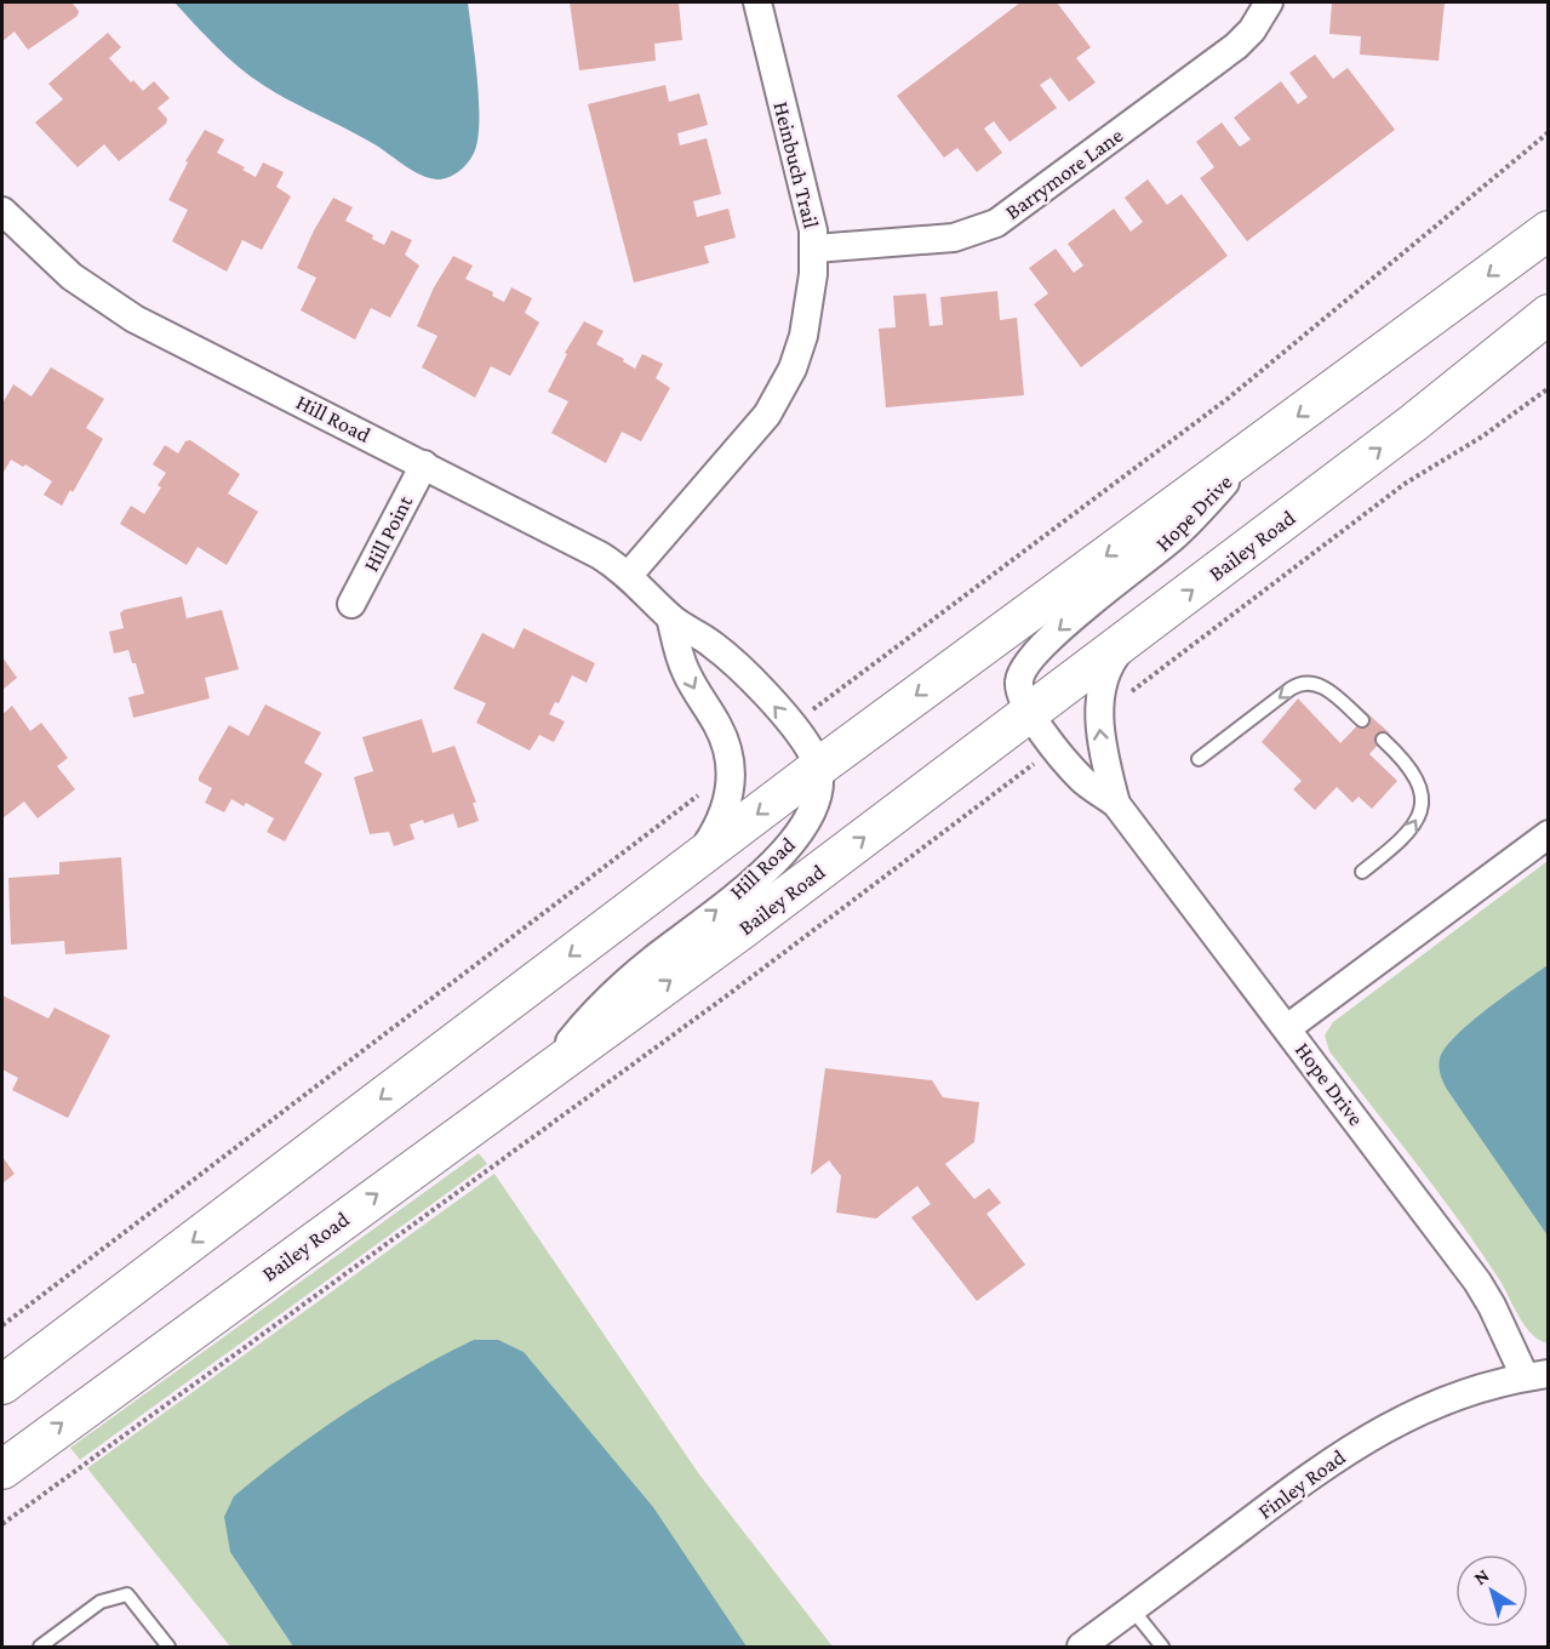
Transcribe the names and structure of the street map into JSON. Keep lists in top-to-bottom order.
{
  "streets": {
    "main road": ["Bailey Road"],
    "street": [
      "Heinbuch Trail",
      "Barrymore Lane",
      "Hill Road",
      "Hope Drive",
      "Hill Point",
      "Finley Road"
    ]
  },
  "crossings": [
    ["Heinbuch Trail", "Barrymore Lane"],
    ["Heinbuch Trail", "Hill Road"],
    ["Hill Road", "Hill Point"],
    ["Hill Road", "Bailey Road"],
    ["Hope Drive", "Bailey Road"],
    ["Hope Drive", "Finley Road"]
  ],
  "north": "top left"
}
